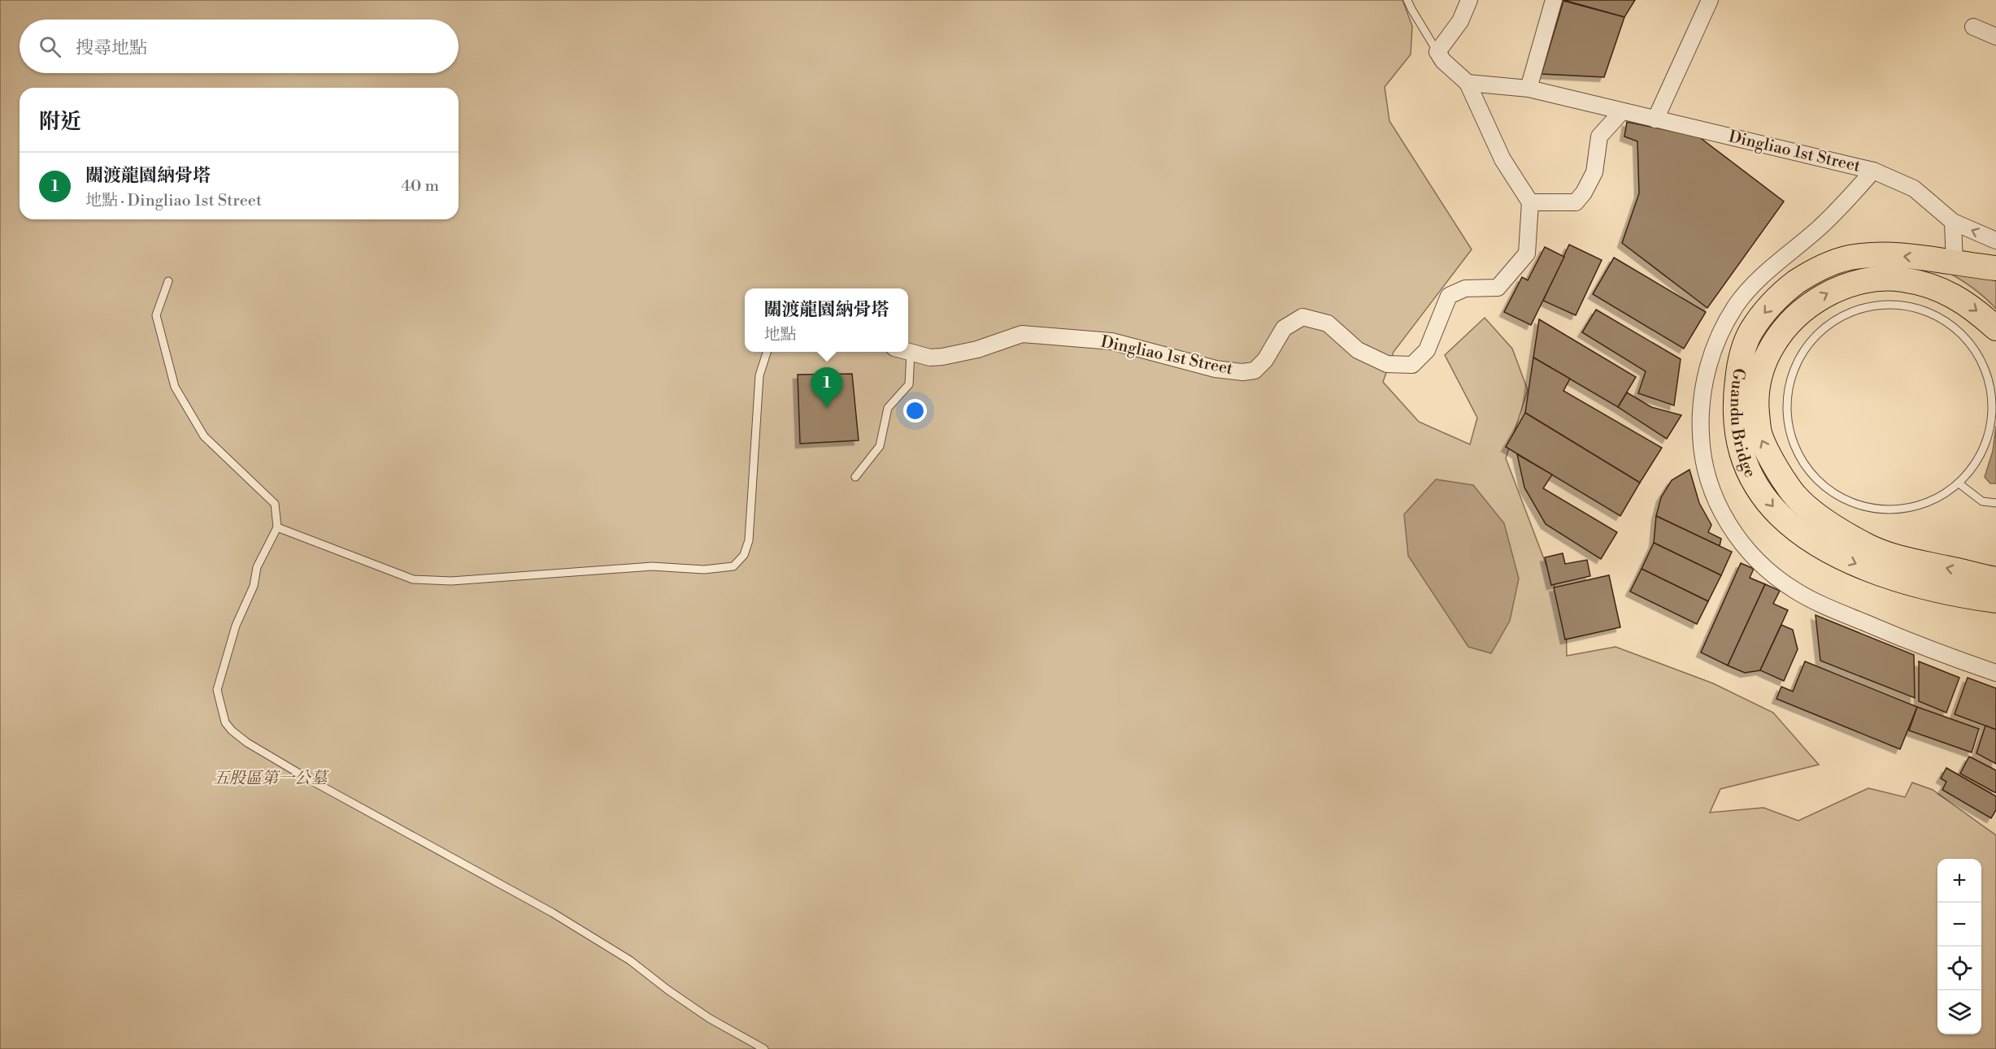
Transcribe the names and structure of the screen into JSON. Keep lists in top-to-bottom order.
{
  "streets": {
    "main road": ["Guandu Bridge"],
    "street": ["Dingliao 1st Street"]
  },
  "parks": ["五股區第一公墓"],
  "page": {
    "search": "搜尋地點",
    "heading": "附近",
    "list": [
      {
        "mark": "1",
        "name": "關渡龍園納骨塔",
        "note": "地點 · Dingliao 1st Street",
        "value": "40 m"
      }
    ],
    "popup": ["關渡龍園納骨塔", "地點"],
    "pins": "1",
    "map_buttons": ["+", "−"]
  }
}
